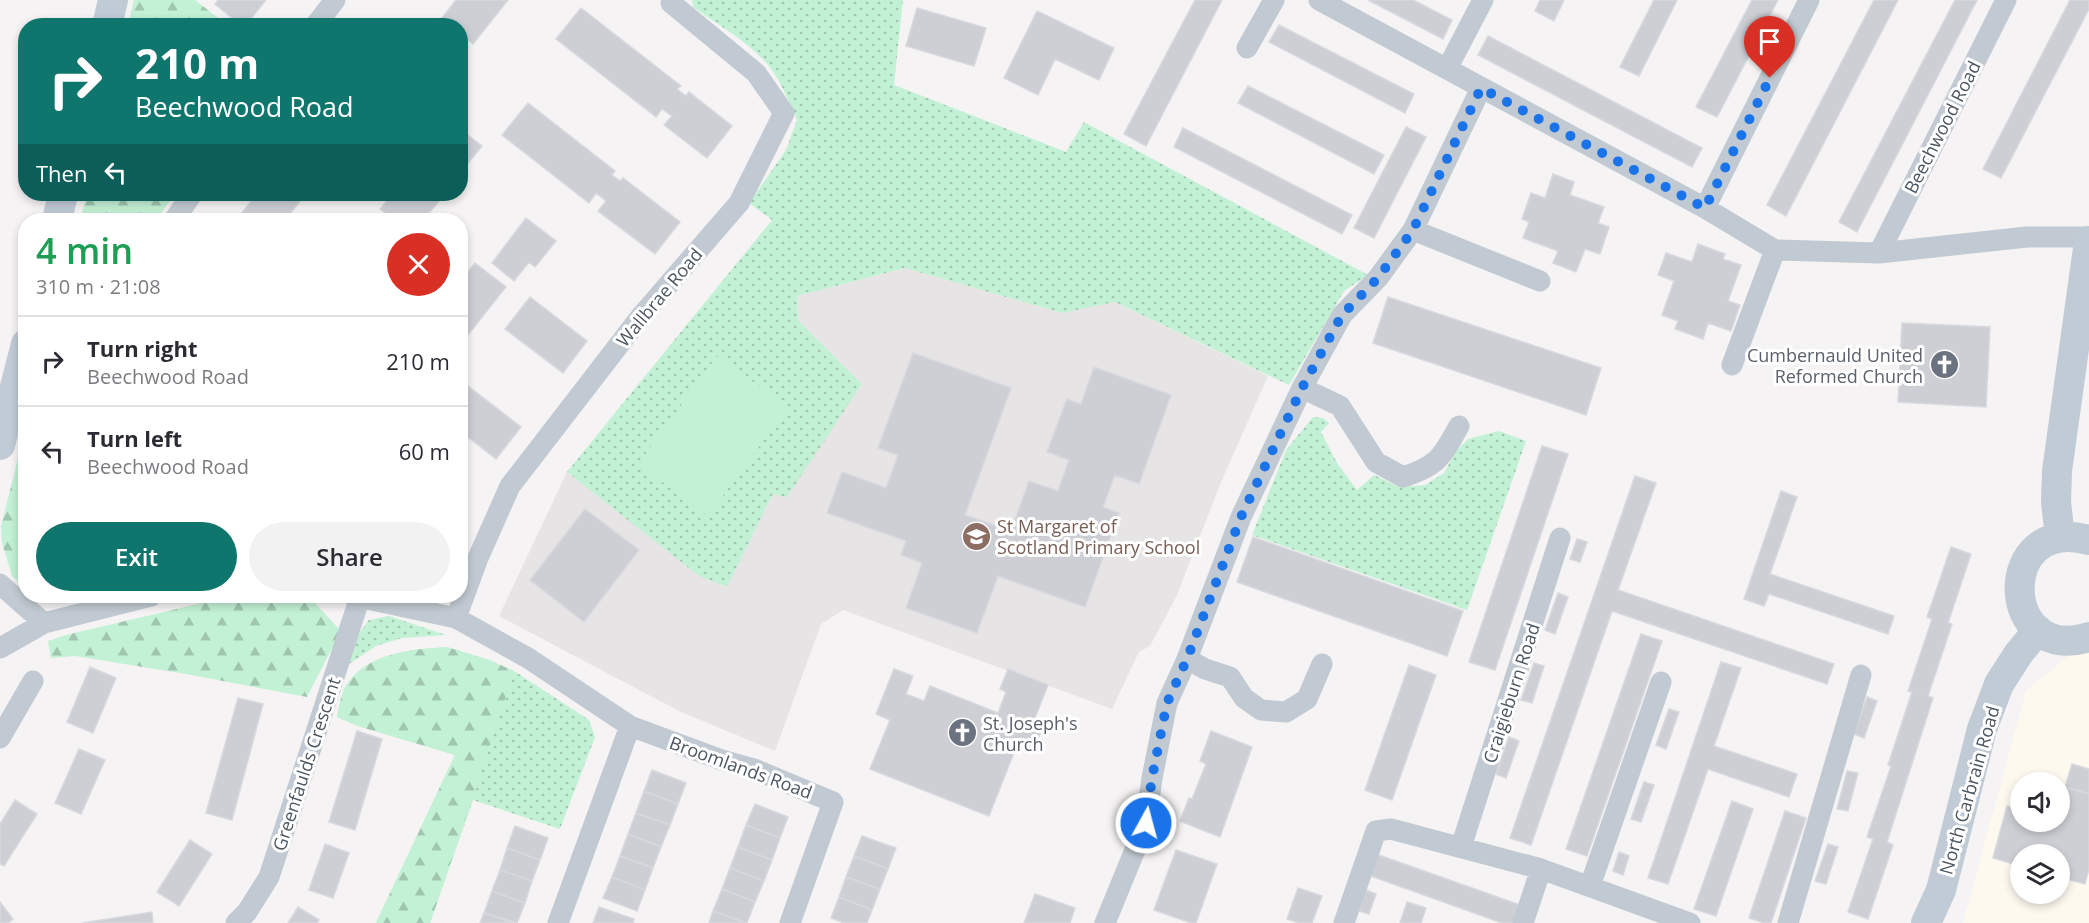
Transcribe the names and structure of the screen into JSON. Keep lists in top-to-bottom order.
{
  "streets": {
    "street": [
      "Beechwood Road",
      "Wallbrae Road",
      "Craigieburn Road",
      "Greenfaulds Crescent",
      "Broomlands Road",
      "North Carbrain Road"
    ]
  },
  "crossings": [
    ["Wallbrae Road", "Broomlands Road"]
  ],
  "places": {
    "church": ["Cumbernauld United Reformed Church", "St. Joseph's Church"],
    "school or university": ["St Margaret of Scotland Primary School"]
  },
  "page": {
    "turn": ["210 m", "Beechwood Road"],
    "then": "Then",
    "heading": ["4 min", "310 m · 21:08"],
    "list": [
      {
        "name": "Turn right",
        "note": "Beechwood Road",
        "value": "210 m"
      },
      {
        "name": "Turn left",
        "note": "Beechwood Road",
        "value": "60 m"
      }
    ],
    "buttons": ["Exit", "Share"]
  }
}
